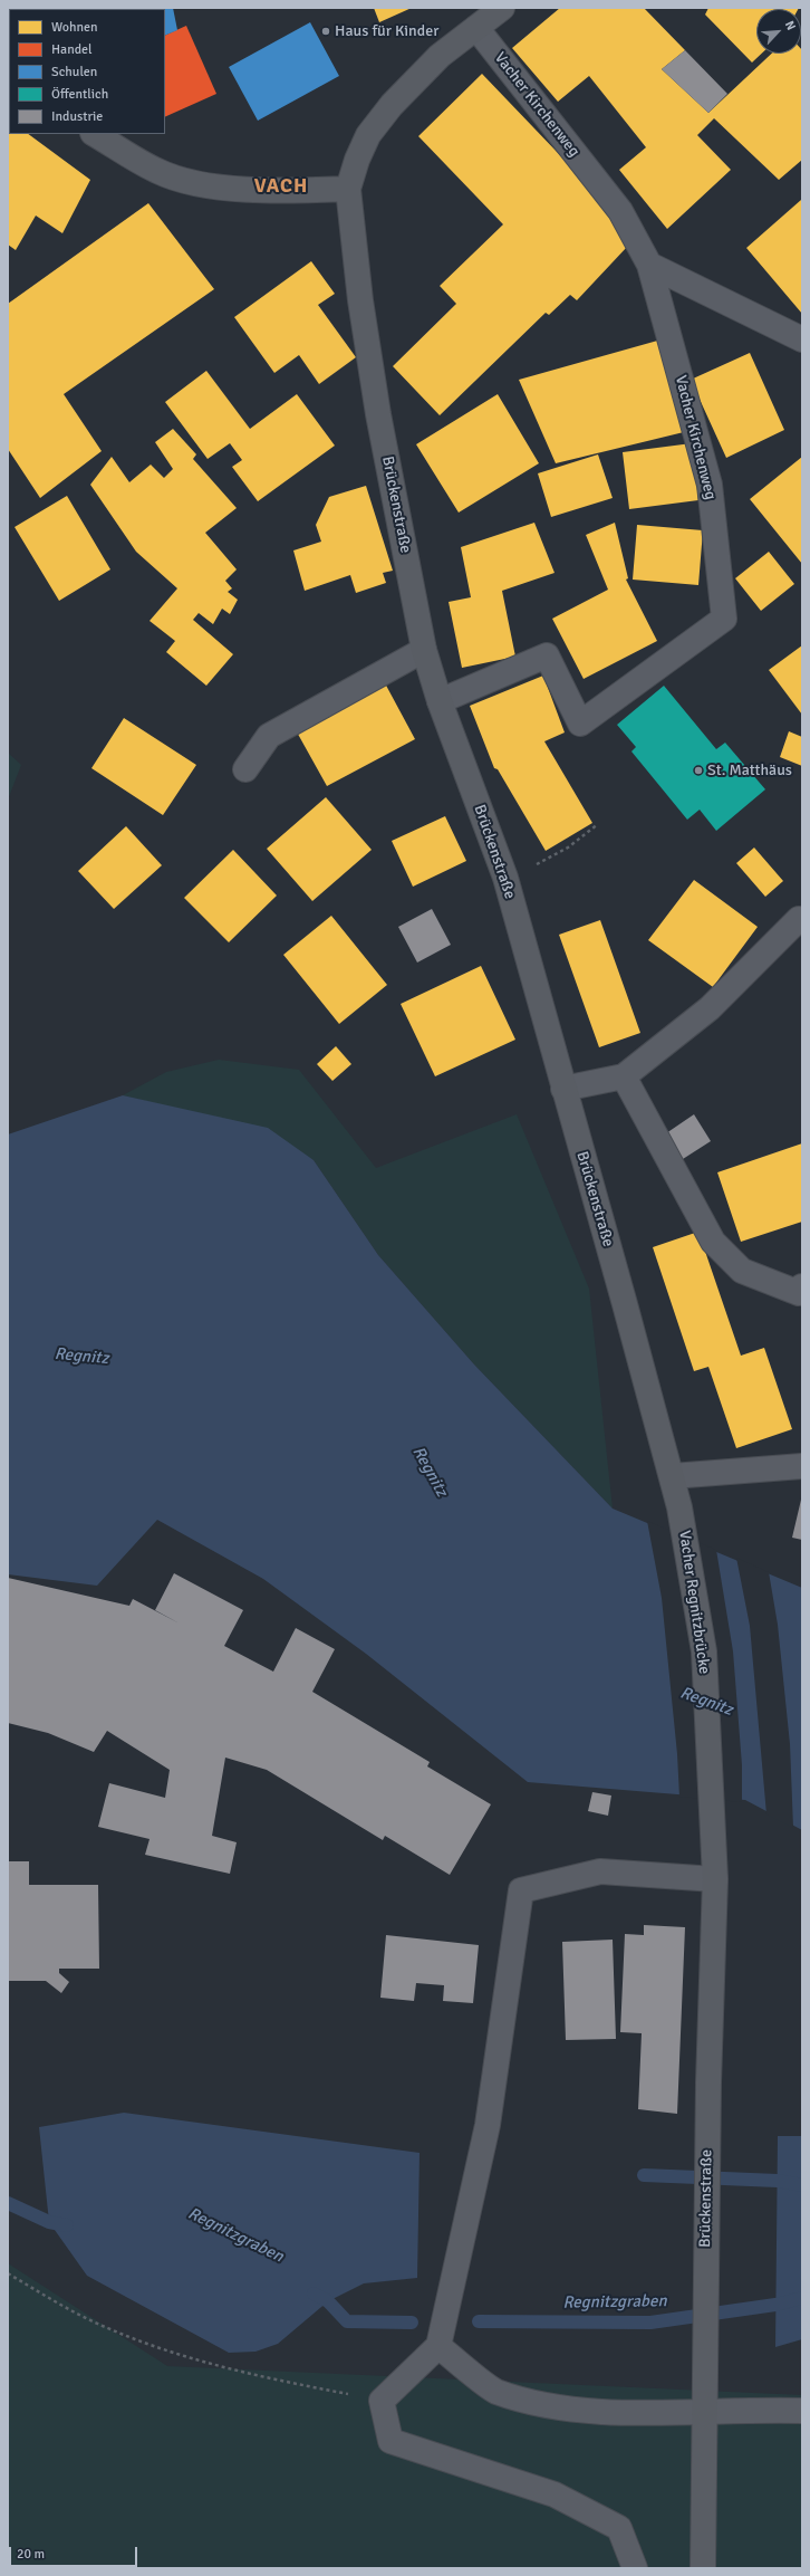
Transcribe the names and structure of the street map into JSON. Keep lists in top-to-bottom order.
{
  "streets": {
    "main road": ["Brückenstraße", "Vacher Regnitzbrücke"],
    "street": ["Vacher Kirchenweg"]
  },
  "crossings": [
    ["Vacher Kirchenweg", "Brückenstraße"],
    ["Brückenstraße", "Vacher Regnitzbrücke"]
  ],
  "districts": ["VACH"],
  "water": ["Regnitz", "Regnitzgraben"],
  "places": ["Haus für Kinder", "St. Matthäus"],
  "legend": [
    "Wohnen",
    "Handel",
    "Schulen",
    "Öffentlich",
    "Industrie"
  ],
  "scale_bar": "20 m",
  "north": "top right"
}
